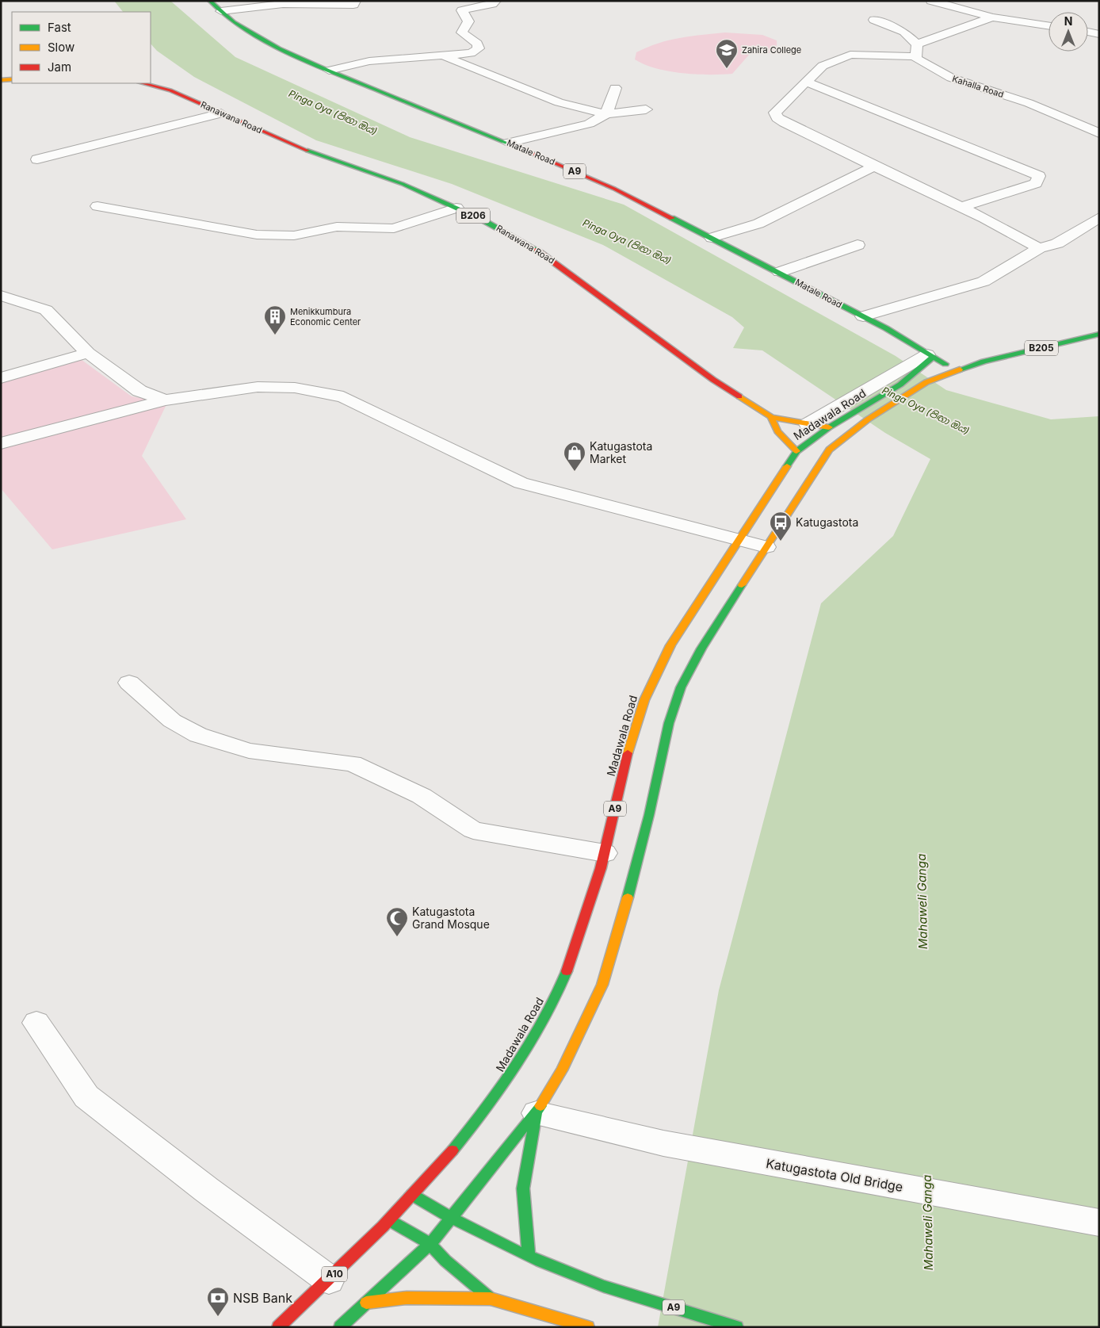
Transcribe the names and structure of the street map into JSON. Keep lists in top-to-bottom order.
{
  "streets": {
    "main road": [
      "Ranawana Road",
      "Matale Road",
      "A9",
      "B206",
      "B205",
      "Madawala Road",
      "A10"
    ],
    "street": ["Kahalla Road", "Katugastota Old Bridge"]
  },
  "crossings": [
    ["Ranawana Road", "B206"],
    ["Matale Road", "B205"],
    ["Matale Road", "Madawala Road"],
    ["B206", "Madawala Road"],
    ["B205", "Madawala Road"],
    ["Madawala Road", "A10"]
  ],
  "water": ["Pinga Oya (පිඟා ඔය)", "Mahaweli Ganga"],
  "places": {
    "school or university": ["Zahira College"],
    "building": ["Menikkumbura Economic Center"],
    "shop": ["Katugastota Market"],
    "bus stop": ["Katugastota"],
    "mosque": ["Katugastota Grand Mosque"],
    "bank": ["NSB Bank"]
  },
  "legend": ["Fast", "Slow", "Jam"],
  "north": "top"
}
